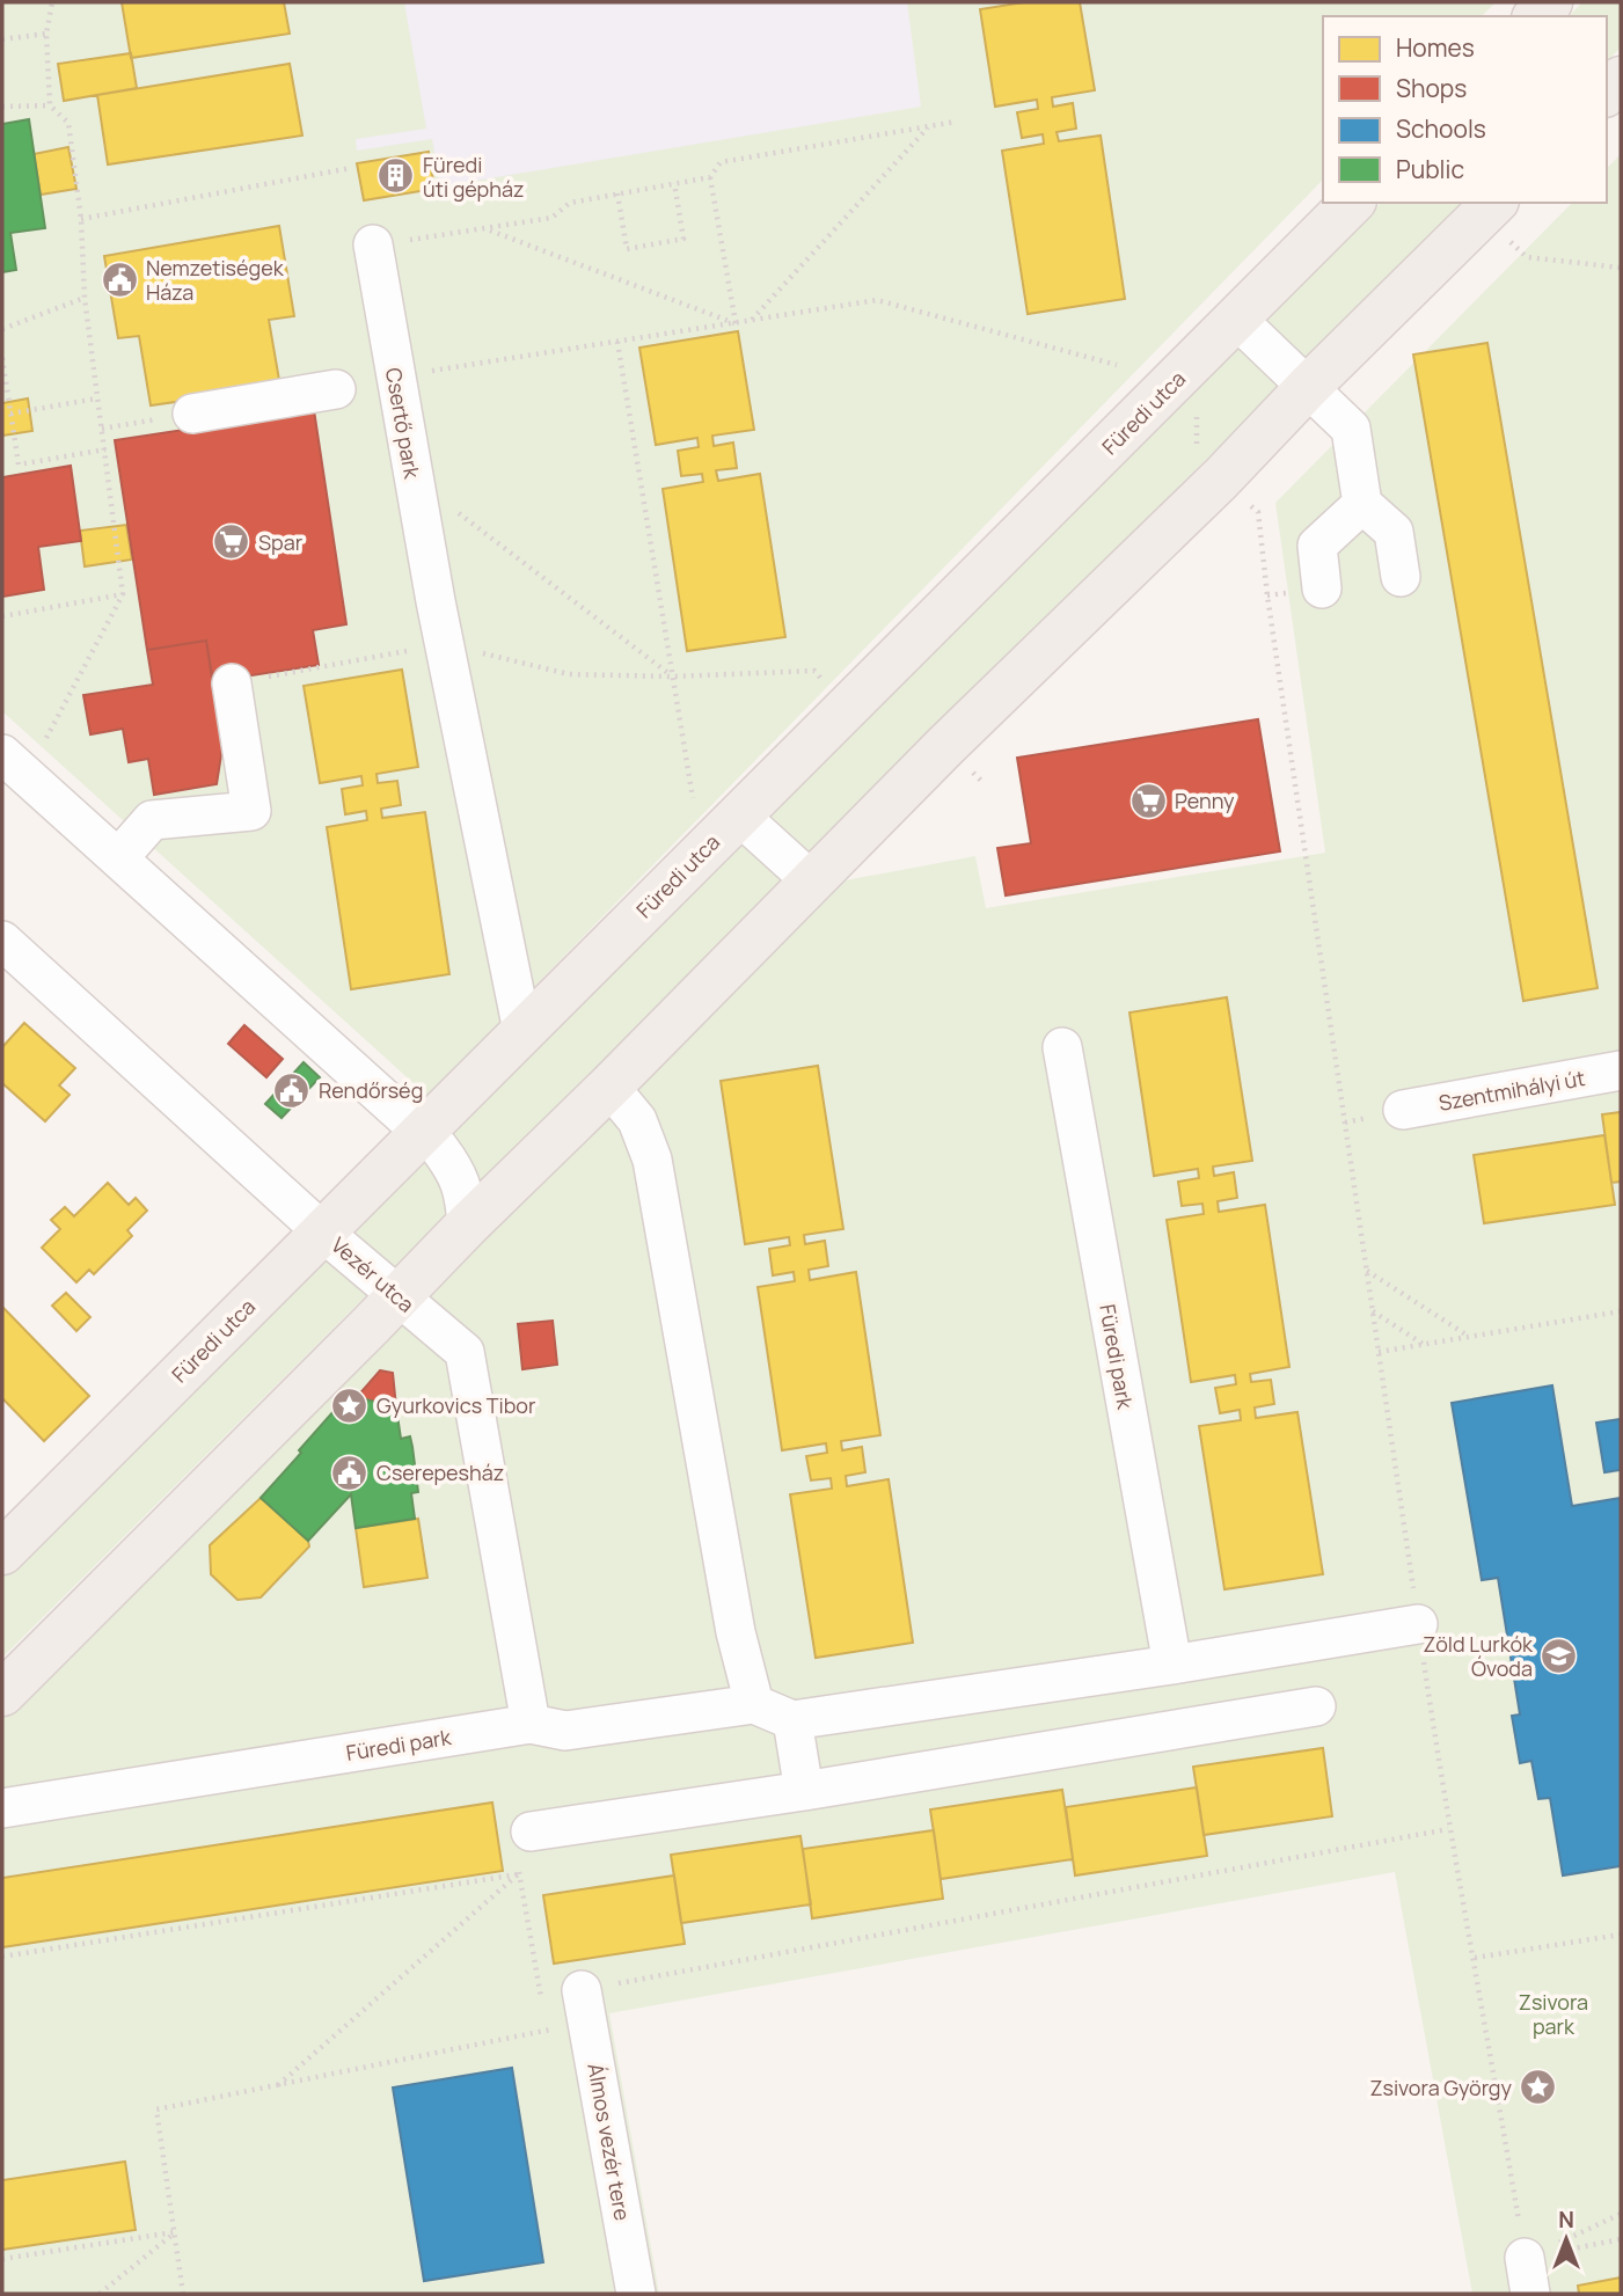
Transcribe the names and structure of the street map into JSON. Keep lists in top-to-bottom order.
{
  "streets": {
    "main road": ["Füredi utca"],
    "street": [
      "Csertő park",
      "Szentmihályi út",
      "Vezér utca",
      "Füredi park",
      "Álmos vezér tere"
    ]
  },
  "crossings": [
    ["Füredi utca", "Csertő park"],
    ["Füredi utca", "Vezér utca"],
    ["Vezér utca", "Füredi park"]
  ],
  "parks": ["Zsivora park"],
  "places": {
    "building": ["Füredi úti gépház"],
    "public building": ["Nemzetiségek Háza", "Rendőrség", "Cserepesház"],
    "supermarket": ["Spar", "Penny"],
    "place": ["Gyurkovics Tibor", "Zsivora György"],
    "school or university": ["Zöld Lurkók Óvoda"]
  },
  "legend": [
    "Homes",
    "Shops",
    "Schools",
    "Public"
  ],
  "north": "top"
}
